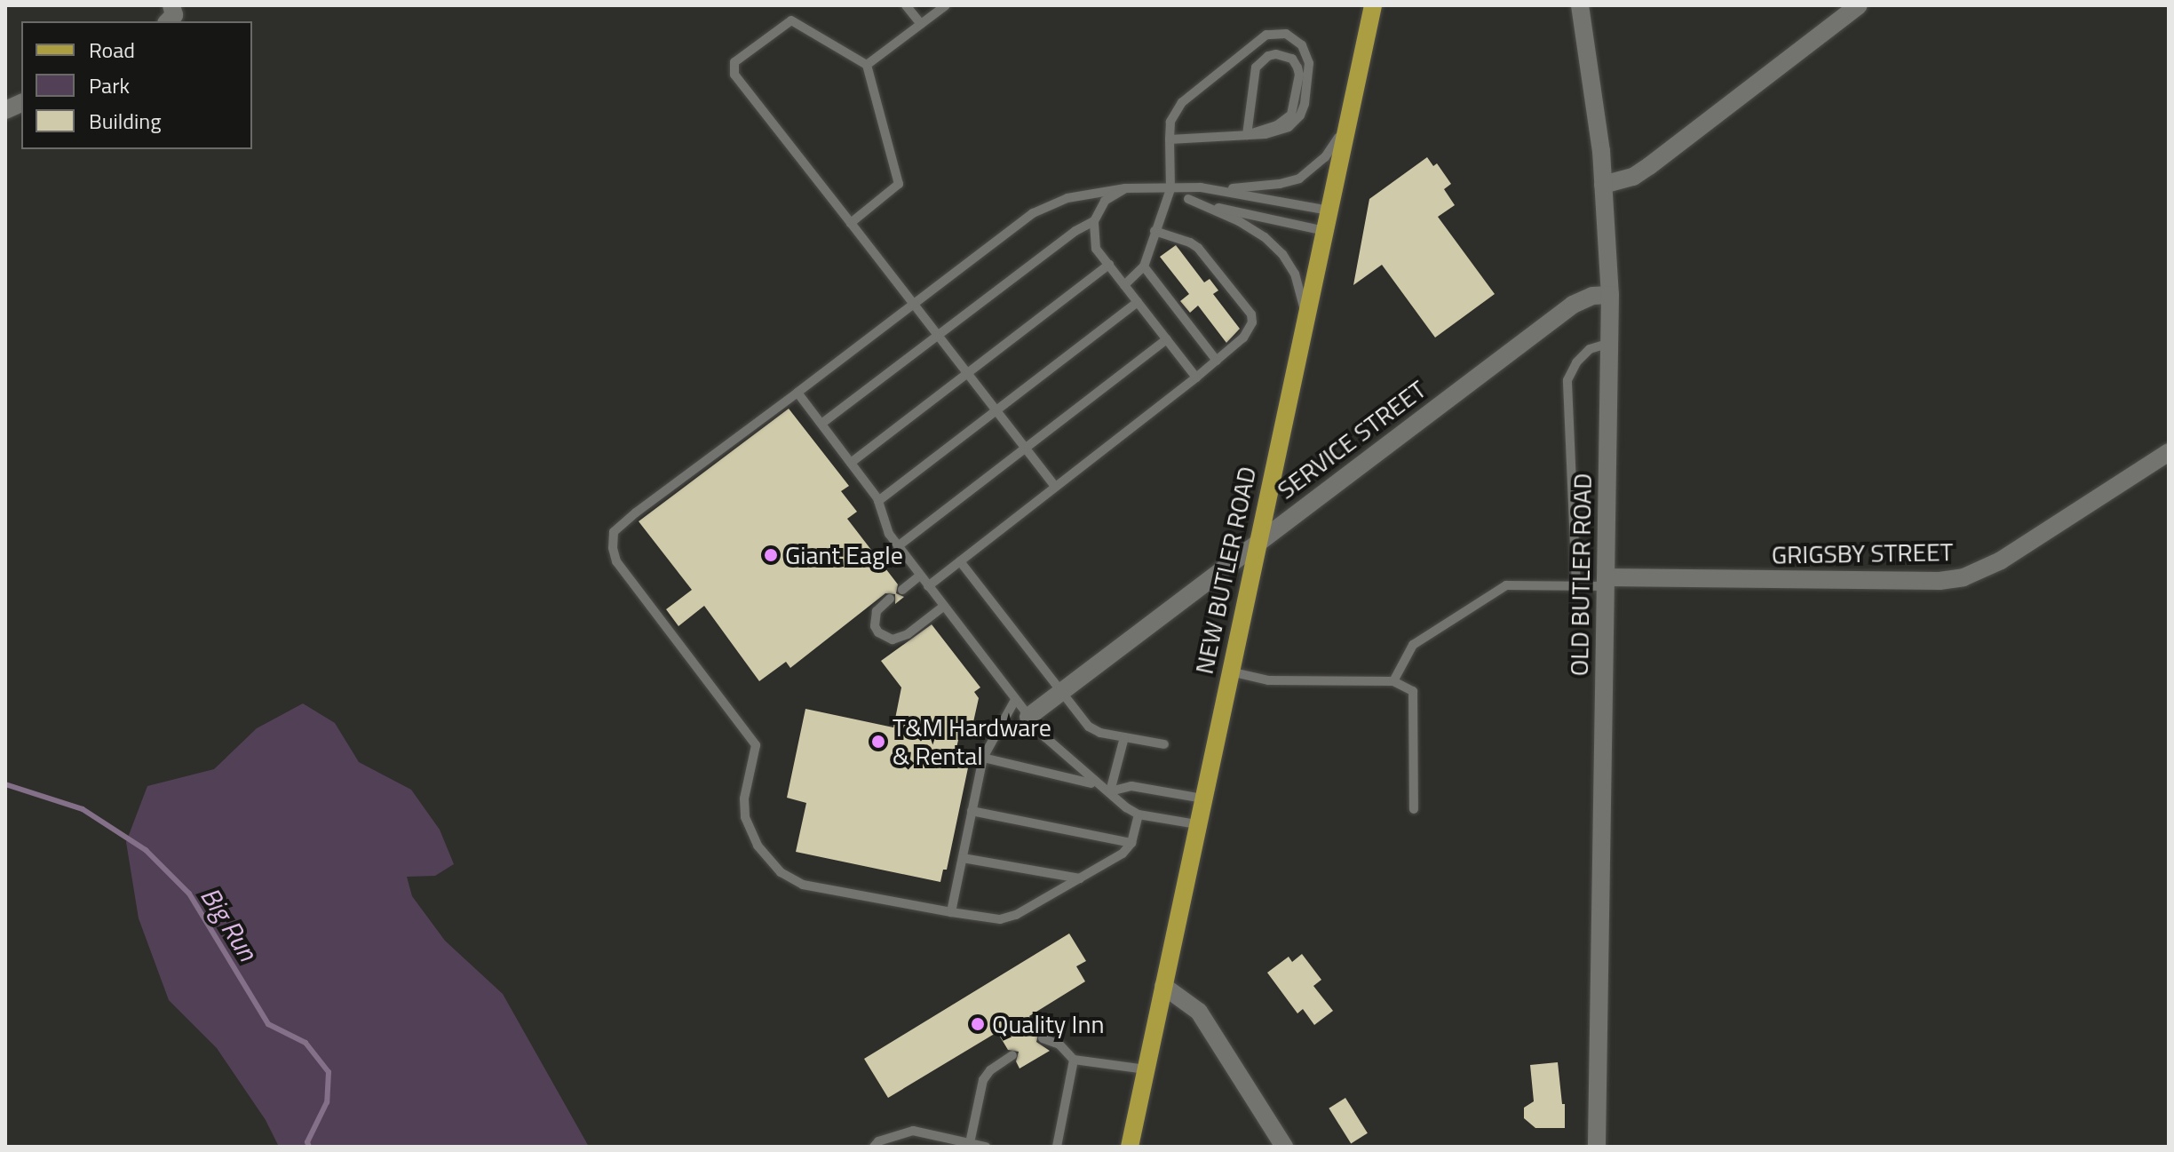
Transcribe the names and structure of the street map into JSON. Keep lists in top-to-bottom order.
{
  "streets": {
    "main road": ["NEW BUTLER ROAD"],
    "street": ["SERVICE STREET", "GRIGSBY STREET", "OLD BUTLER ROAD"]
  },
  "crossings": [
    ["SERVICE STREET", "NEW BUTLER ROAD"],
    ["SERVICE STREET", "OLD BUTLER ROAD"],
    ["GRIGSBY STREET", "OLD BUTLER ROAD"]
  ],
  "water": ["Big Run"],
  "places": ["Giant Eagle", "T&M Hardware & Rental", "Quality Inn"],
  "legend": ["Road", "Park", "Building"]
}
